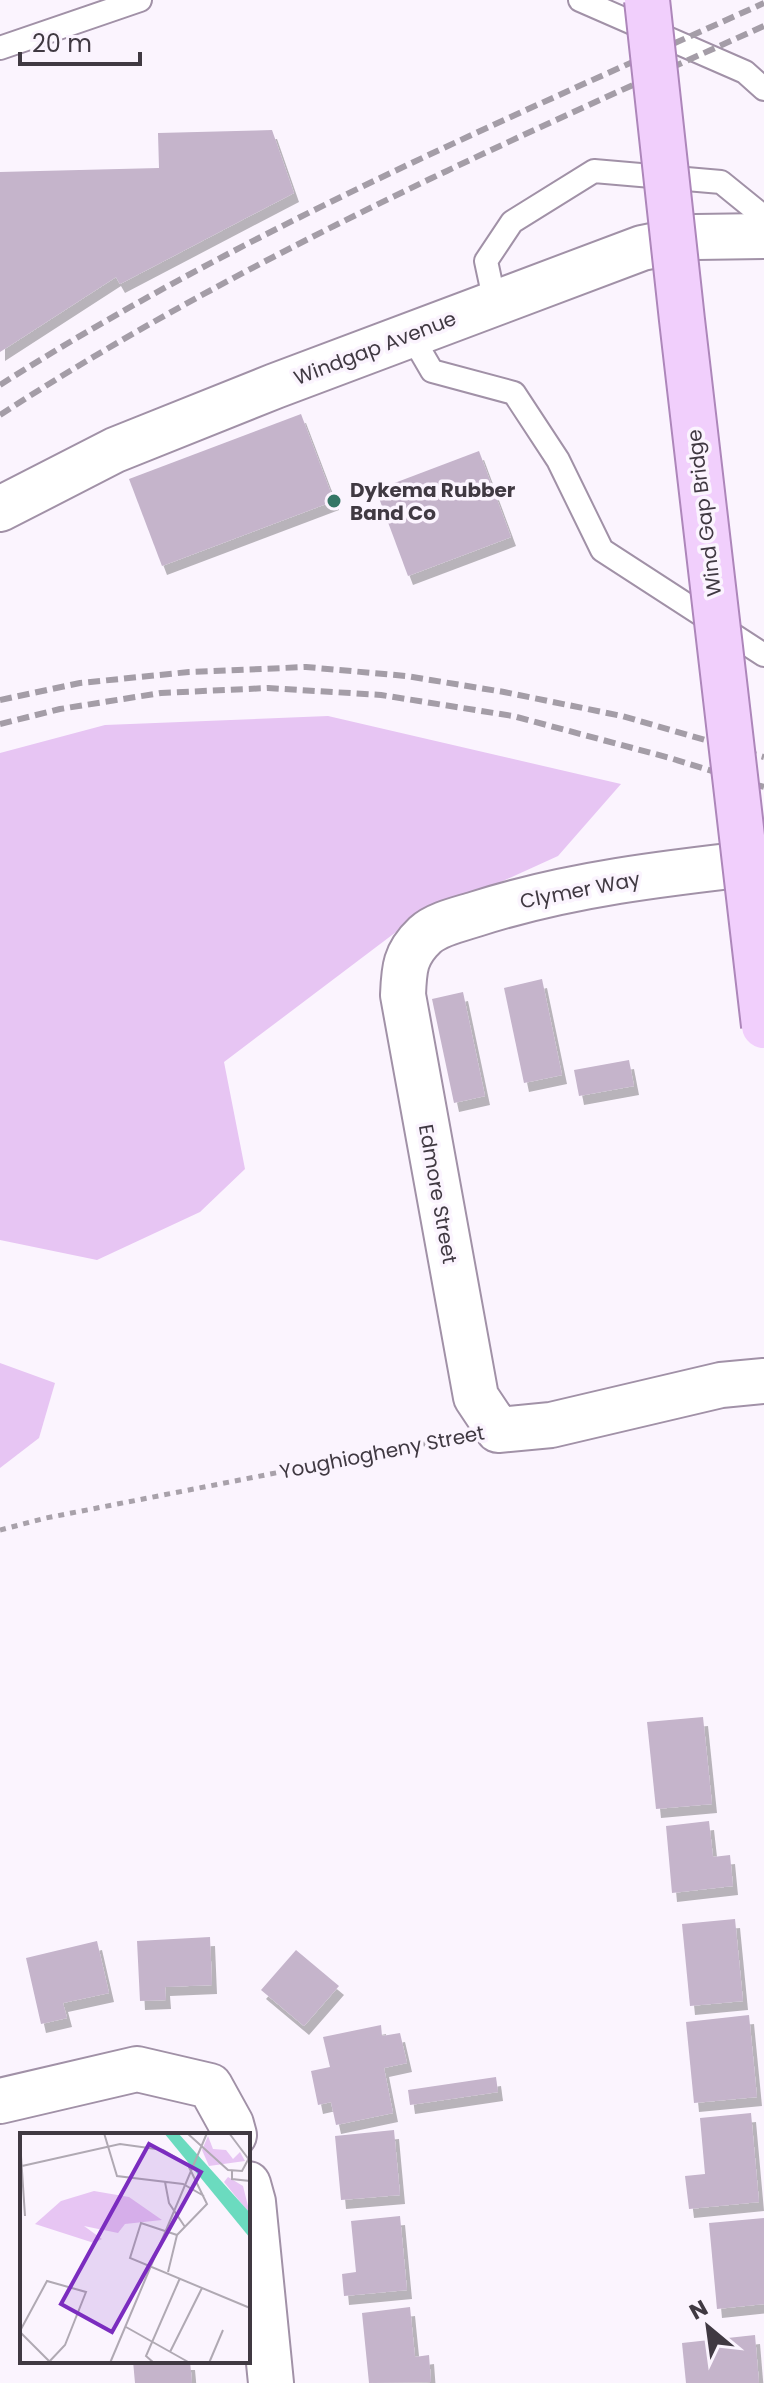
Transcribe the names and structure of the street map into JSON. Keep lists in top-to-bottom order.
{
  "streets": {
    "main road": ["Wind Gap Bridge"],
    "street": [
      "Windgap Avenue",
      "Clymer Way",
      "Edmore Street",
      "Youghiogheny Street"
    ]
  },
  "crossings": [
    ["Clymer Way", "Edmore Street"],
    ["Edmore Street", "Youghiogheny Street"]
  ],
  "places": ["Dykema Rubber Band Co"],
  "scale_bar": "20 m",
  "north": "top left"
}
